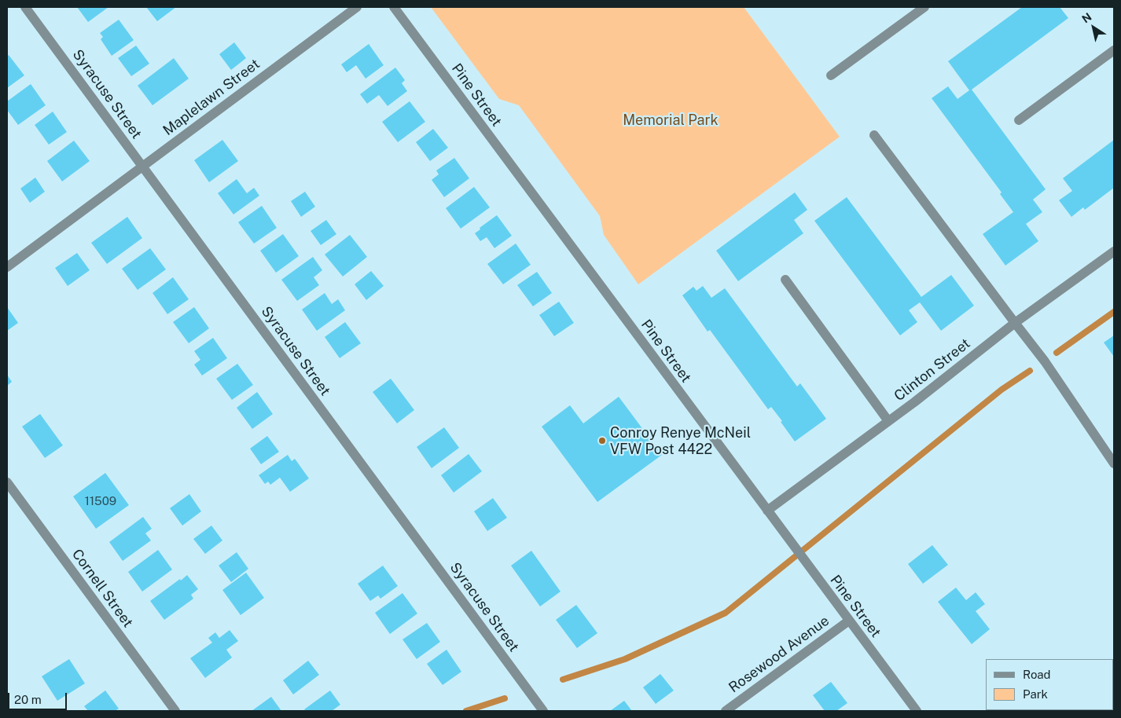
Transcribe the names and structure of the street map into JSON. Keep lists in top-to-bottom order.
{
  "streets": {
    "street": [
      "Syracuse Street",
      "Pine Street",
      "Maplelawn Street",
      "Clinton Street",
      "Cornell Street",
      "Rosewood Avenue"
    ]
  },
  "crossings": [
    ["Syracuse Street", "Maplelawn Street"],
    ["Pine Street", "Clinton Street"],
    ["Pine Street", "Rosewood Avenue"]
  ],
  "parks": ["Memorial Park"],
  "places": ["Conroy Renye McNeil VFW Post 4422"],
  "house_numbers": ["11509"],
  "legend": ["Road", "Park"],
  "scale_bar": "20 m",
  "north": "top left"
}
